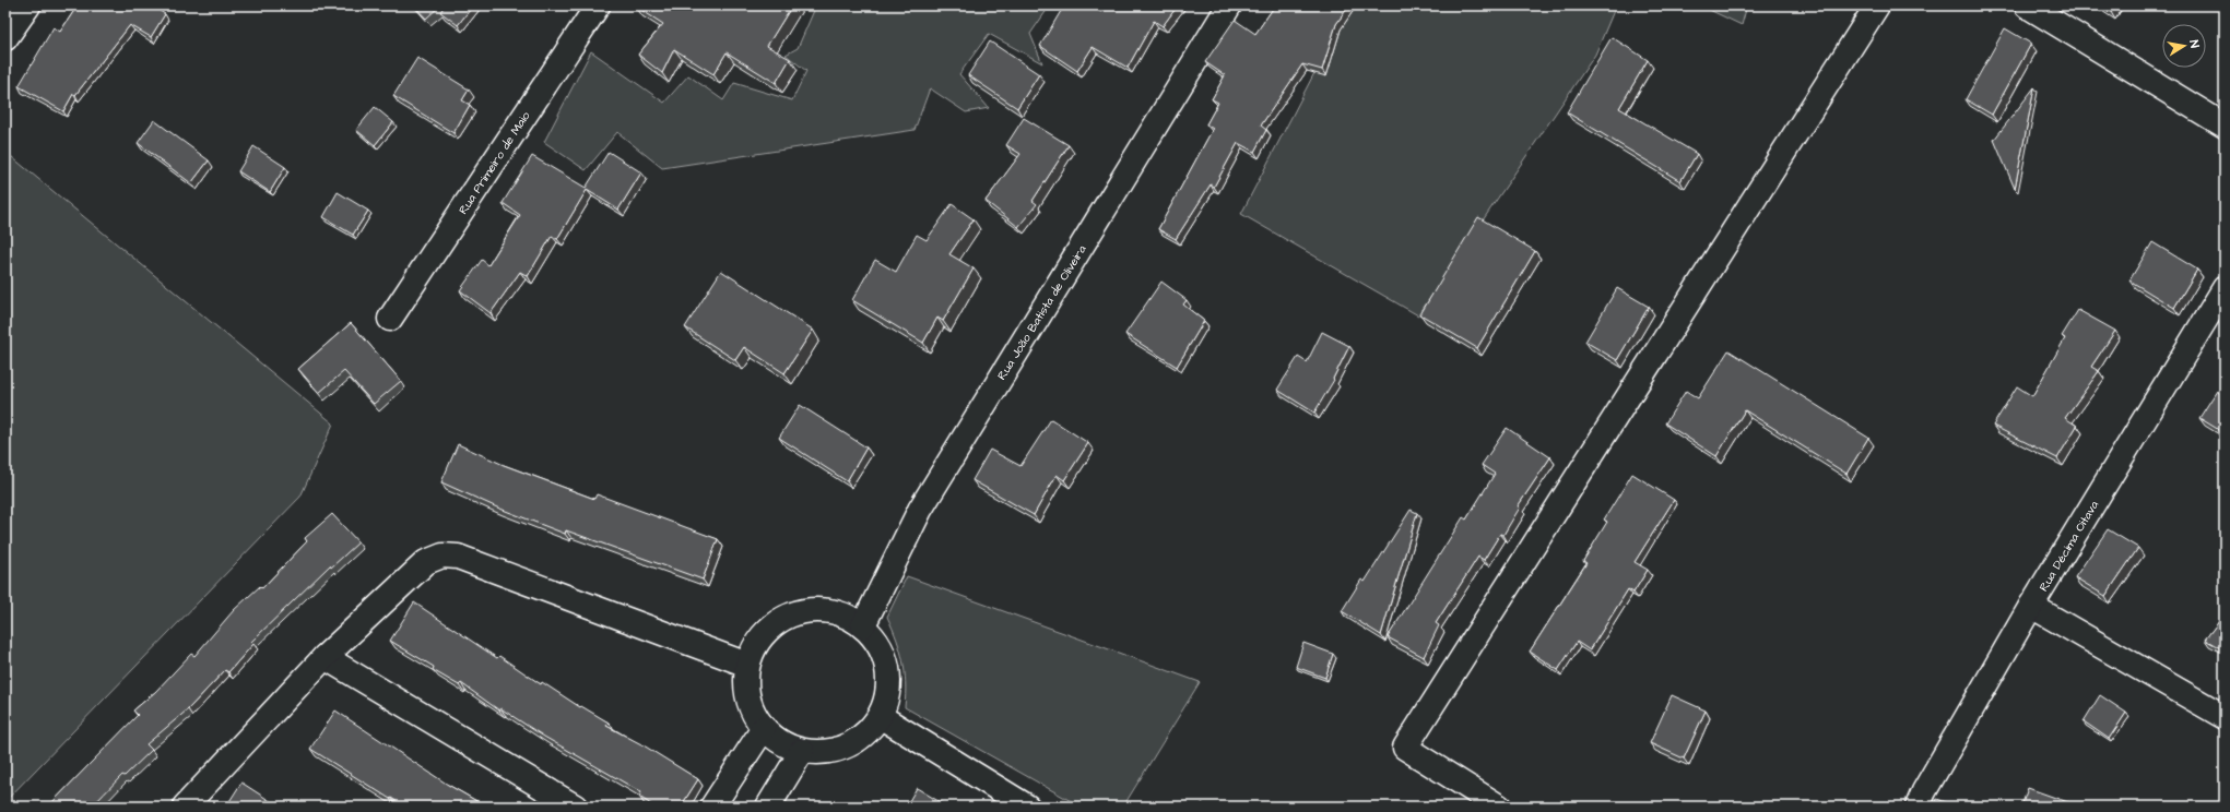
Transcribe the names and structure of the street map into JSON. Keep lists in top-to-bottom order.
{
  "streets": {
    "street": ["Rua Primeiro de Maio", "Rua João Batista de Oliveira", "Rua Décima Oitava"]
  },
  "north": "right"
}
